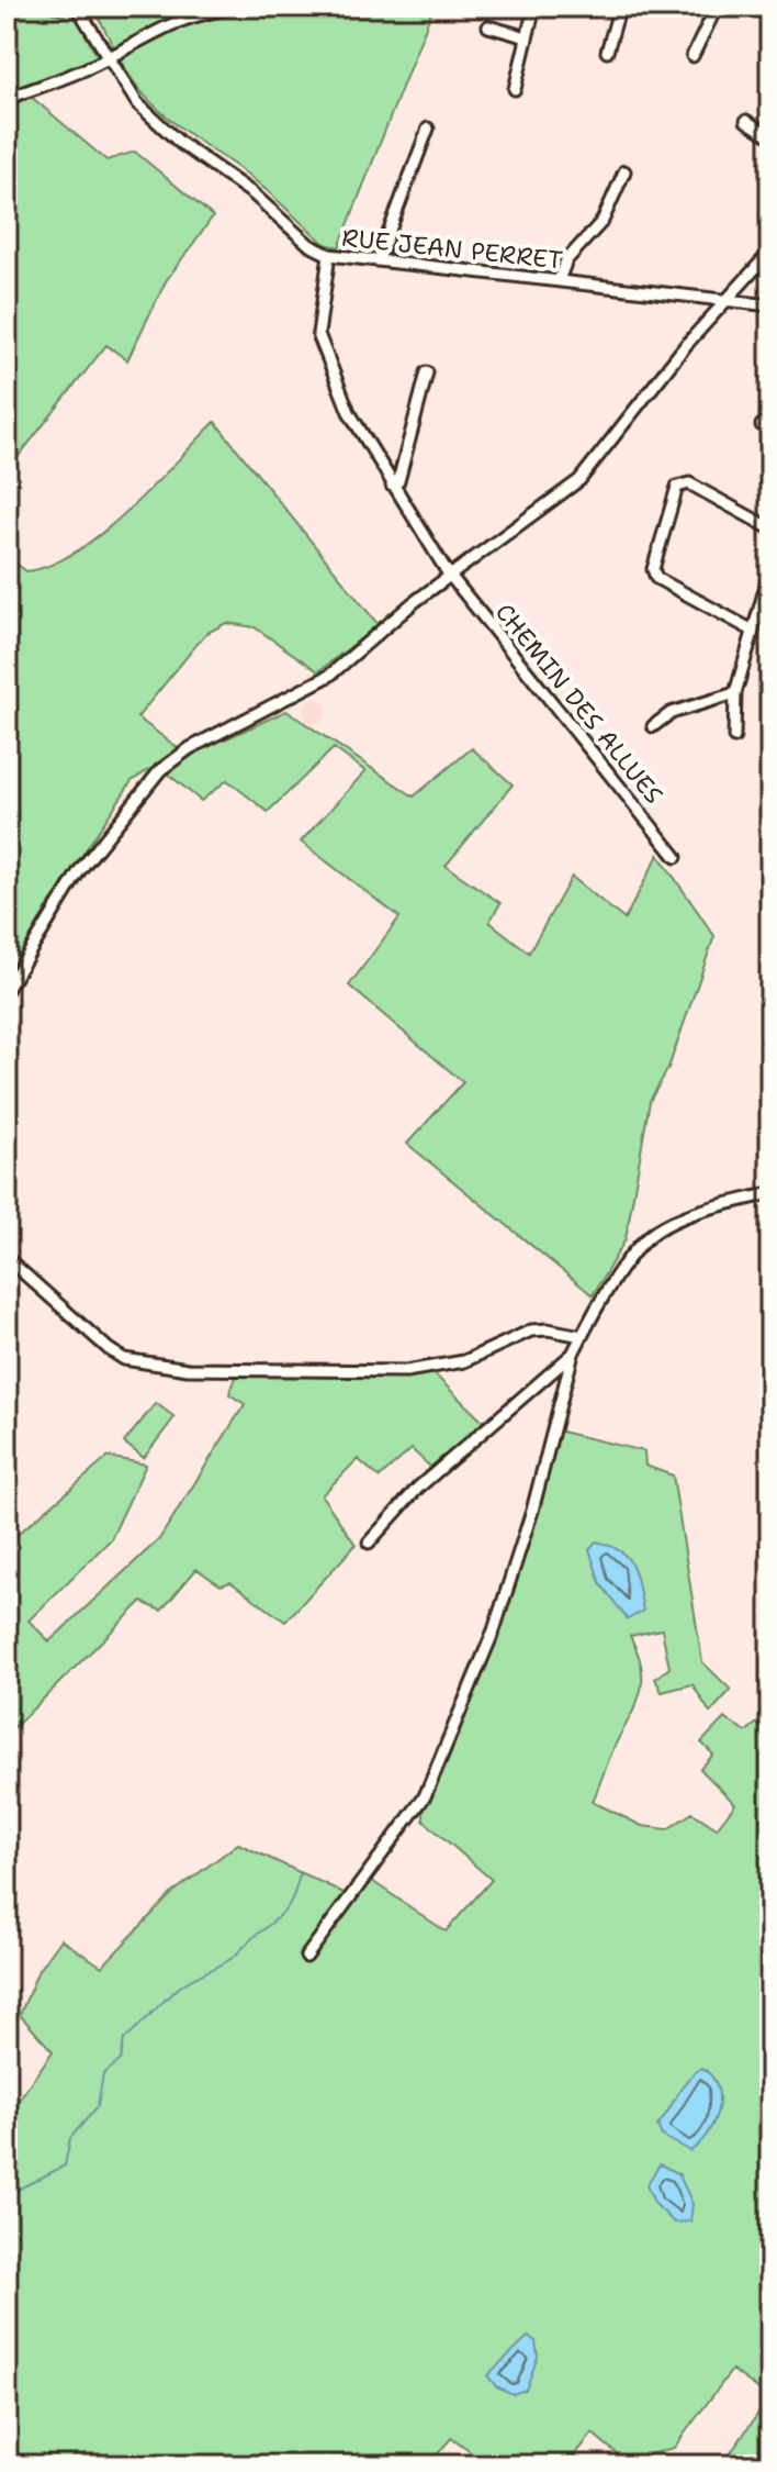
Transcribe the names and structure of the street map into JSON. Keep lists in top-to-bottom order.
{
  "streets": {
    "street": ["RUE JEAN PERRET", "CHEMIN DES ALLUES"]
  },
  "crossings": [
    ["RUE JEAN PERRET", "CHEMIN DES ALLUES"]
  ]
}
